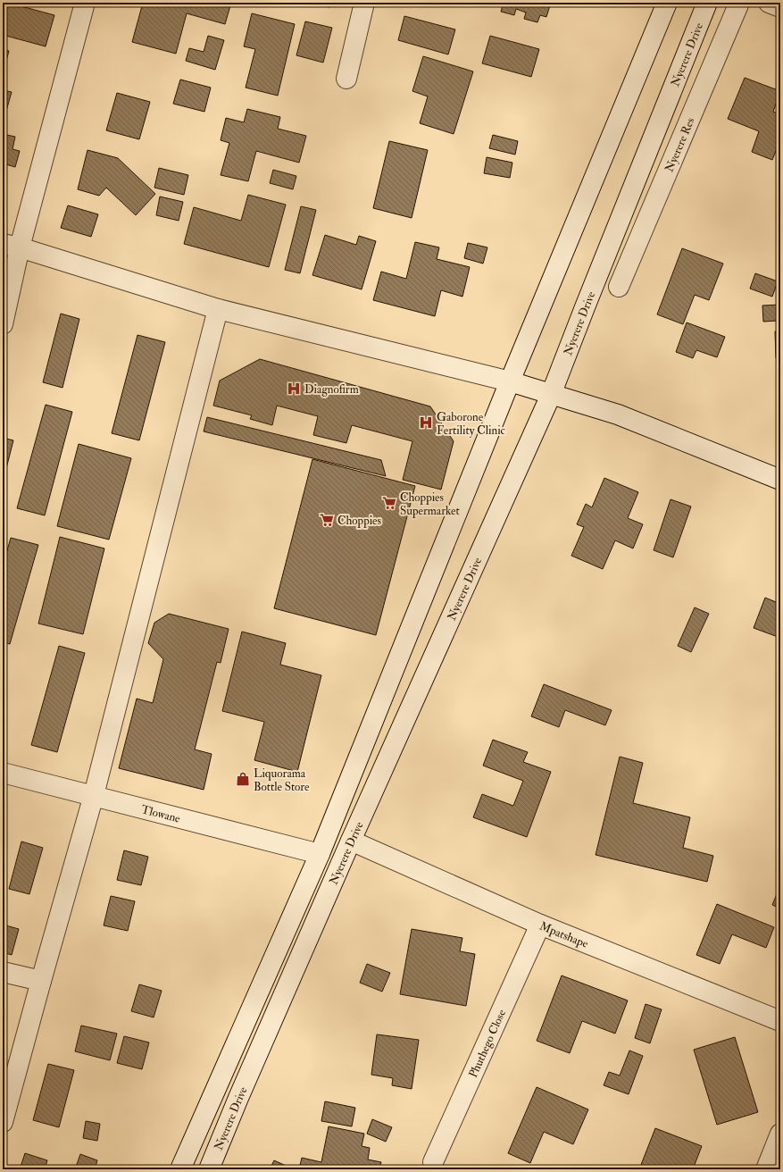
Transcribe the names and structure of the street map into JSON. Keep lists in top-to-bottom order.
{
  "streets": {
    "street": [
      "Nyerere Drive",
      "Nyerere Res",
      "Tlowane",
      "Mpatshape",
      "Phuthego Close"
    ]
  },
  "crossings": [
    ["Nyerere Drive", "Tlowane"],
    ["Nyerere Drive", "Mpatshape"],
    ["Mpatshape", "Phuthego Close"]
  ],
  "places": {
    "hospital": ["Diagnofirm", "Gaborone Fertility Clinic"],
    "supermarket": ["Choppies Supermarket", "Choppies"],
    "shop": ["Liquorama Bottle Store"]
  }
}
